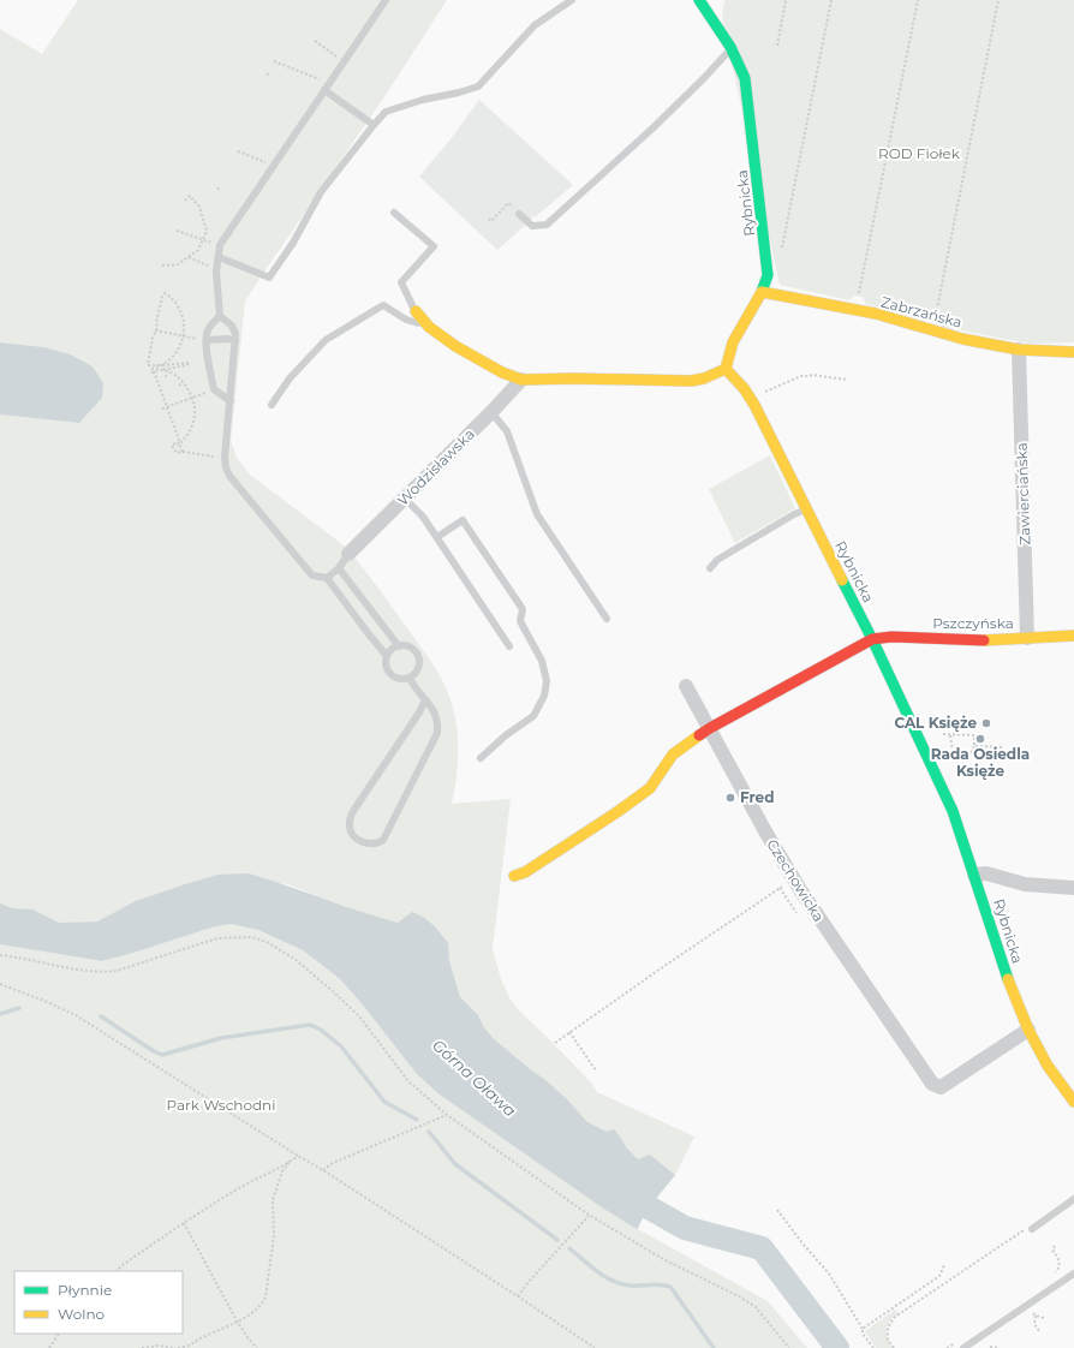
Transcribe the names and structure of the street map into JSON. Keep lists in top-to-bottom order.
{
  "streets": {
    "street": [
      "Rybnicka",
      "Zabrzańska",
      "Wodzisławska",
      "Zawierciańska",
      "Pszczyńska",
      "Czechowicka"
    ]
  },
  "crossings": [
    ["Rybnicka", "Zabrzańska"],
    ["Rybnicka", "Pszczyńska"],
    ["Rybnicka", "Czechowicka"],
    ["Zabrzańska", "Zawierciańska"],
    ["Zawierciańska", "Pszczyńska"]
  ],
  "water": ["Górna Oława"],
  "parks": ["ROD Fiołek", "Park Wschodni"],
  "places": ["CAL Księże", "Rada Osiedla Księże", "Fred"],
  "legend": ["Płynnie", "Wolno"]
}
